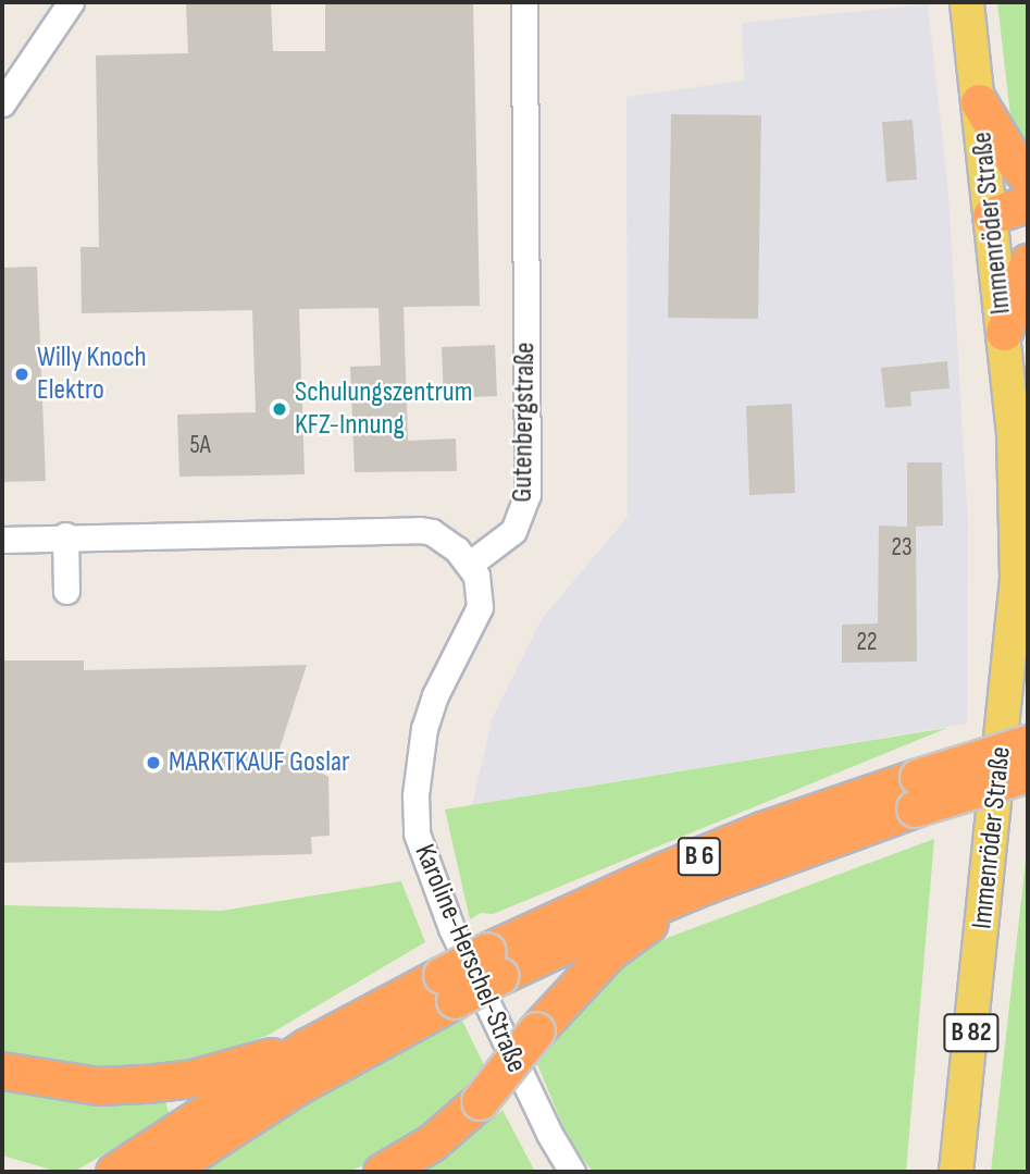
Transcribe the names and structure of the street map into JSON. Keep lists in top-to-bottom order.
{
  "streets": {
    "highway": ["B 6"],
    "main road": ["Immenröder Straße", "B 82"],
    "street": ["Gutenbergstraße", "Karoline-Herschel-Straße"]
  },
  "crossings": [
    ["Gutenbergstraße", "Karoline-Herschel-Straße"]
  ],
  "places": ["Willy Knoch Elektro", "Schulungszentrum KFZ-Innung", "MARKTKAUF Goslar"],
  "house_numbers": ["5A", "23", "22"]
}
